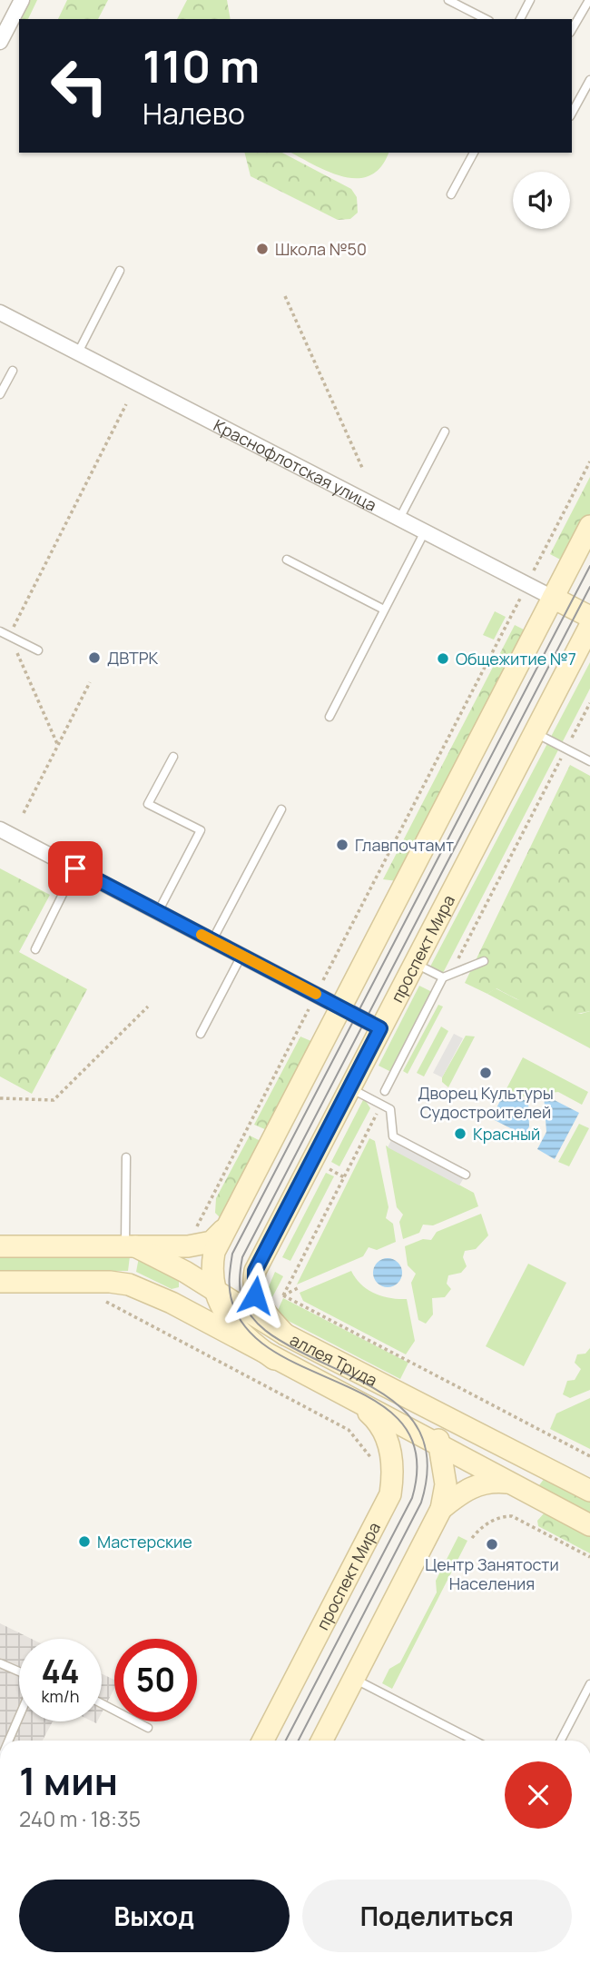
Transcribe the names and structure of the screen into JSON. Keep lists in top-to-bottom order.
{
  "streets": {
    "main road": ["Краснофлотская улица", "проспект Мира", "аллея Труда"]
  },
  "crossings": [
    ["проспект Мира", "аллея Труда"]
  ],
  "places": [
    "Школа №50",
    "ДВТРК",
    "Общежитие №7",
    "Главпочтамт",
    "Дворец Культуры Судостроителей",
    "Красный",
    "Мастерские",
    "Центр Занятости Населения"
  ],
  "page": {
    "turn": ["110 m", "Налево"],
    "speed": "44 km/h",
    "limit": "50",
    "heading": ["1 мин", "240 m · 18:35"],
    "buttons": ["Выход", "Поделиться"]
  }
}
